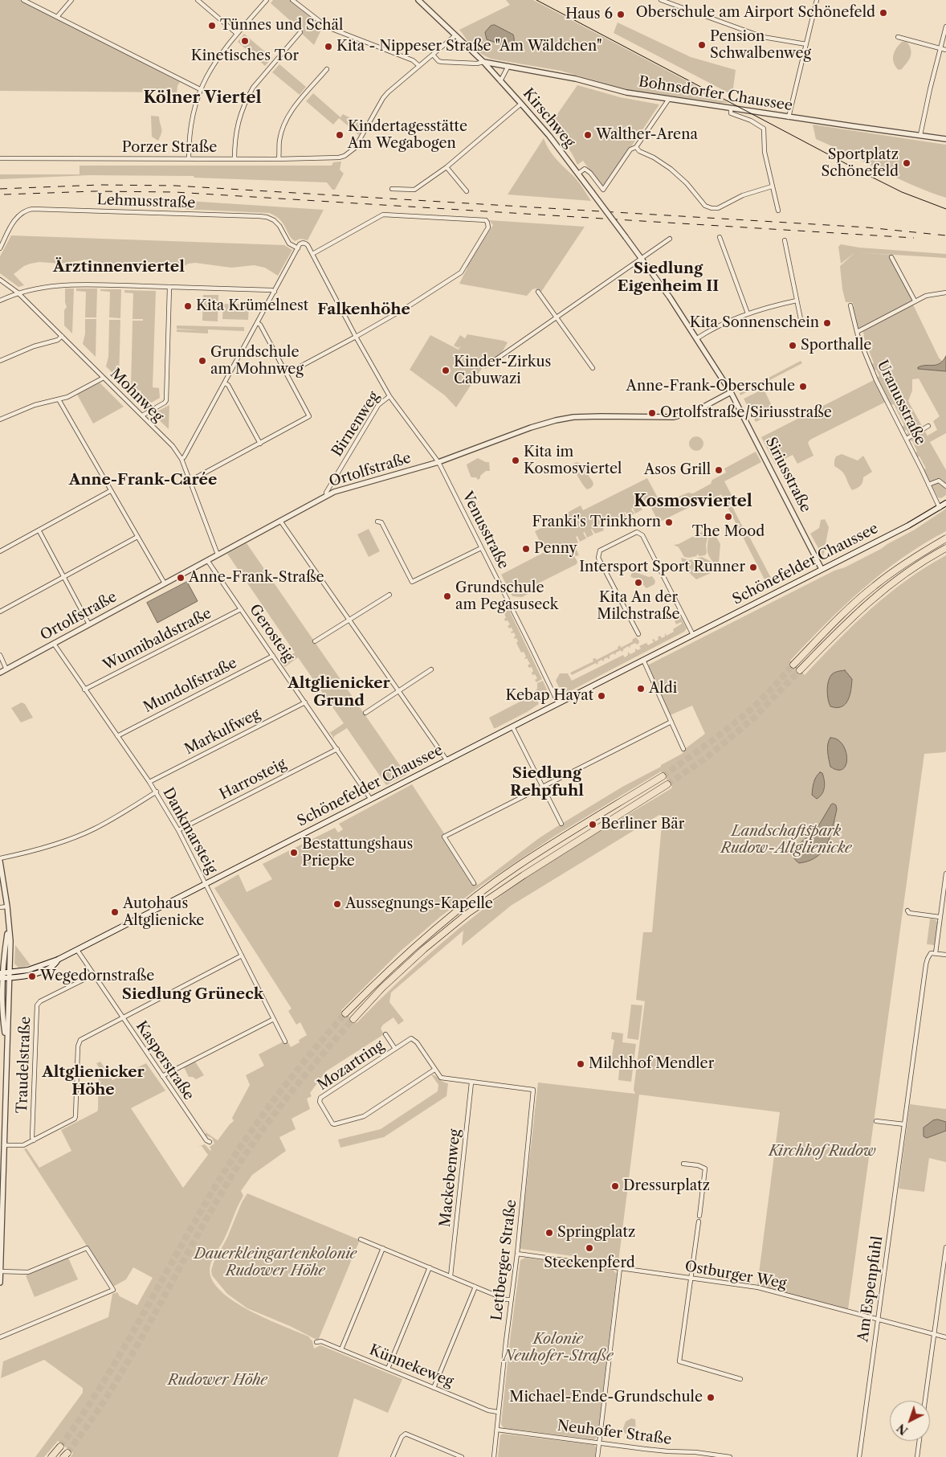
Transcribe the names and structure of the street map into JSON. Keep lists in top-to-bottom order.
{
  "streets": {
    "main road": ["Schönefelder Chaussee"],
    "street": [
      "Bohnsdorfer Chaussee",
      "Kirschweg",
      "Porzer Straße",
      "Lehmusstraße",
      "Mohnweg",
      "Uranusstraße",
      "Birnenweg",
      "Ortolfstraße",
      "Siriusstraße",
      "Venusstraße",
      "Gerosteig",
      "Wunnibaldstraße",
      "Mundolfstraße",
      "Markulfweg",
      "Harrosteig",
      "Dankmarsteig",
      "Kasperstraße",
      "Traudelstraße",
      "Mozartring",
      "Mackebenweg",
      "Lettberger Straße",
      "Ostburger Weg",
      "Am Espenpfuhl",
      "Künnekeweg",
      "Neuhofer Straße"
    ]
  },
  "crossings": [
    ["Bohnsdorfer Chaussee", "Kirschweg"],
    ["Kirschweg", "Siriusstraße"],
    ["Lehmusstraße", "Birnenweg"],
    ["Mohnweg", "Ortolfstraße"],
    ["Uranusstraße", "Schönefelder Chaussee"],
    ["Birnenweg", "Ortolfstraße"],
    ["Birnenweg", "Venusstraße"],
    ["Ortolfstraße", "Siriusstraße"],
    ["Ortolfstraße", "Venusstraße"],
    ["Ortolfstraße", "Gerosteig"],
    ["Ortolfstraße", "Dankmarsteig"],
    ["Siriusstraße", "Schönefelder Chaussee"],
    ["Venusstraße", "Schönefelder Chaussee"],
    ["Schönefelder Chaussee", "Gerosteig"],
    ["Schönefelder Chaussee", "Dankmarsteig"],
    ["Schönefelder Chaussee", "Kasperstraße"],
    ["Gerosteig", "Wunnibaldstraße"],
    ["Gerosteig", "Mundolfstraße"],
    ["Gerosteig", "Markulfweg"],
    ["Gerosteig", "Harrosteig"],
    ["Wunnibaldstraße", "Dankmarsteig"],
    ["Mundolfstraße", "Dankmarsteig"],
    ["Markulfweg", "Dankmarsteig"],
    ["Harrosteig", "Dankmarsteig"],
    ["Kasperstraße", "Traudelstraße"],
    ["Mozartring", "Mackebenweg"],
    ["Mozartring", "Lettberger Straße"],
    ["Mackebenweg", "Lettberger Straße"],
    ["Lettberger Straße", "Ostburger Weg"],
    ["Lettberger Straße", "Künnekeweg"],
    ["Lettberger Straße", "Neuhofer Straße"],
    ["Ostburger Weg", "Am Espenpfuhl"]
  ],
  "districts": [
    "Kölner Viertel",
    "Ärztinnenviertel",
    "Siedlung Eigenheim II",
    "Falkenhöhe",
    "Anne-Frank-Carée",
    "Kosmosviertel",
    "Altglienicker Grund",
    "Siedlung Rehpfuhl",
    "Siedlung Grüneck",
    "Altglienicker Höhe"
  ],
  "parks": [
    "Landschaftspark Rudow-Altglienicke",
    "Kirchhof Rudow",
    "Dauerkleingartenkolonie Rudower Höhe",
    "Kolonie Neuhofer-Straße",
    "Rudower Höhe"
  ],
  "places": [
    "Oberschule am Airport Schönefeld",
    "Haus 6",
    "Tünnes und Schäl",
    "Kinetisches Tor",
    "Pension Schwalbenweg",
    "Kita - Nippeser Straße \"Am Wäldchen\"",
    "Kindertagesstätte Am Wegabogen",
    "Walther-Arena",
    "Sportplatz Schönefeld",
    "Kita Krümelnest",
    "Kita Sonnenschein",
    "Sporthalle",
    "Grundschule am Mohnweg",
    "Kinder-Zirkus Cabuwazi",
    "Anne-Frank-Oberschule",
    "Ortolfstraße/Siriusstraße",
    "Kita im Kosmosviertel",
    "Asos Grill",
    "The Mood",
    "Franki's Trinkhorn",
    "Penny",
    "Intersport Sport Runner",
    "Anne-Frank-Straße",
    "Kita An der Milchstraße",
    "Grundschule am Pegasuseck",
    "Aldi",
    "Kebap Hayat",
    "Berliner Bär",
    "Bestattungshaus Priepke",
    "Aussegnungs-Kapelle",
    "Autohaus Altglienicke",
    "Wegedornstraße",
    "Milchhof Mendler",
    "Dressurplatz",
    "Springplatz",
    "Steckenpferd",
    "Michael-Ende-Grundschule"
  ],
  "north": "bottom left"
}
